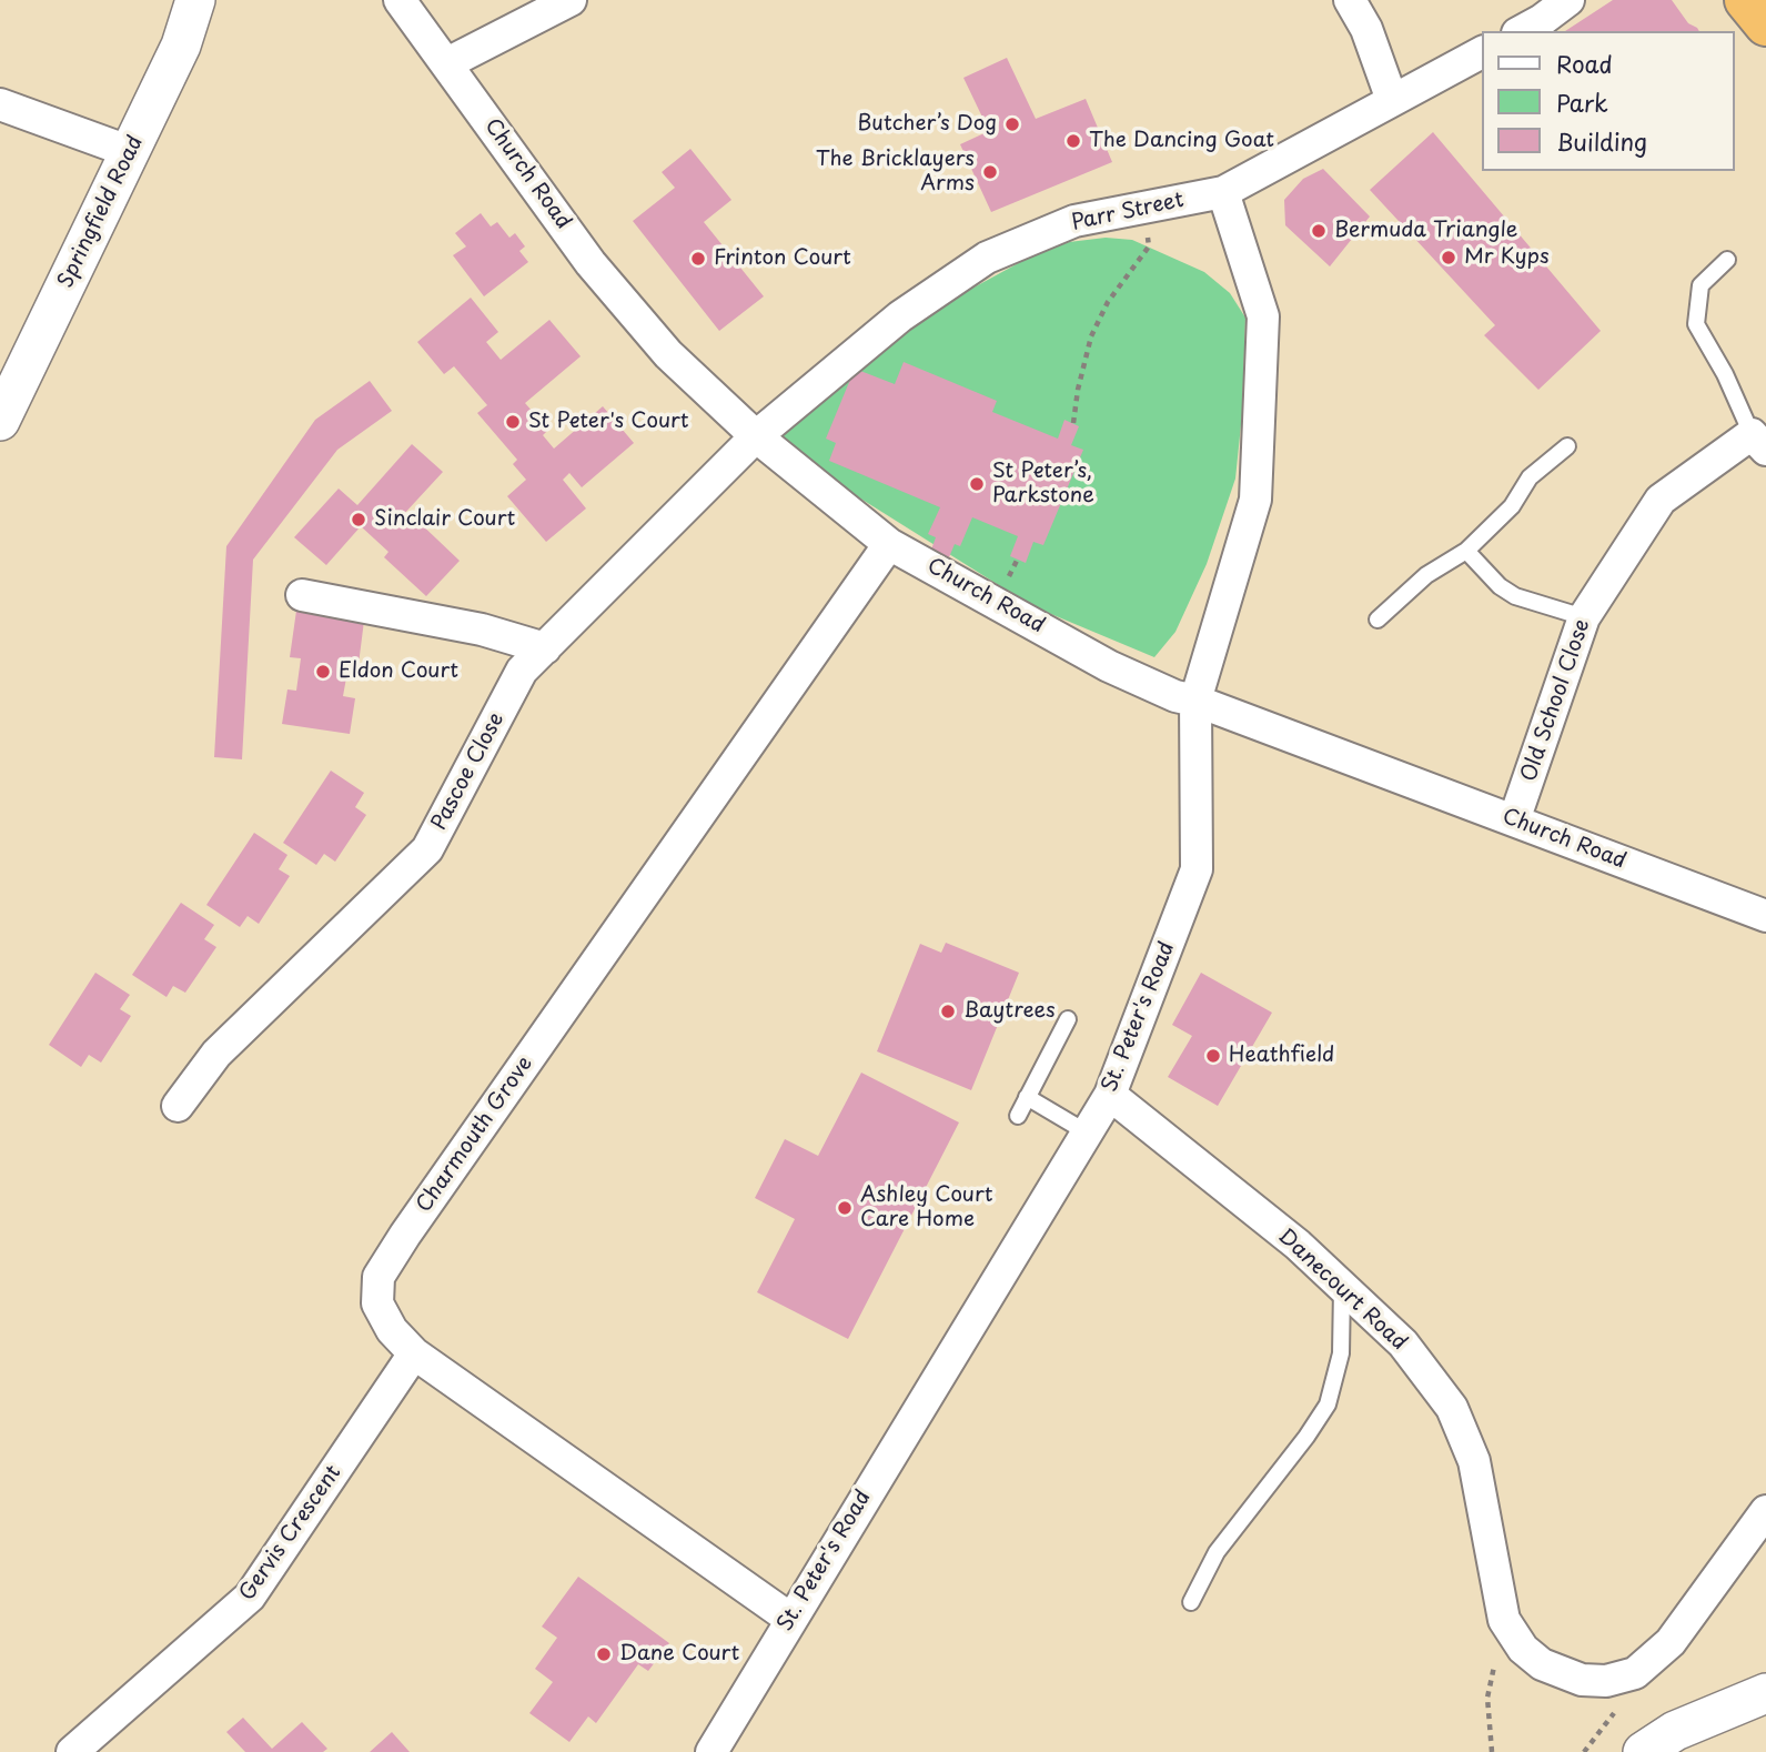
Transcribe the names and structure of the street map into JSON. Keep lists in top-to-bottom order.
{
  "streets": {
    "street": [
      "Church Road",
      "Springfield Road",
      "Parr Street",
      "Old School Close",
      "Pascoe Close",
      "St. Peter's Road",
      "Charmouth Grove",
      "Danecourt Road",
      "Gervis Crescent"
    ]
  },
  "crossings": [
    ["Church Road", "Parr Street"],
    ["Church Road", "Old School Close"],
    ["Church Road", "Pascoe Close"],
    ["Church Road", "St. Peter's Road"],
    ["Church Road", "Charmouth Grove"],
    ["Parr Street", "Pascoe Close"],
    ["Parr Street", "St. Peter's Road"],
    ["St. Peter's Road", "Charmouth Grove"],
    ["St. Peter's Road", "Danecourt Road"],
    ["Charmouth Grove", "Gervis Crescent"]
  ],
  "places": [
    "Butcher’s Dog",
    "The Dancing Goat",
    "The Bricklayers Arms",
    "Bermuda Triangle",
    "Mr Kyps",
    "Frinton Court",
    "St Peter's Court",
    "St Peter’s, Parkstone",
    "Sinclair Court",
    "Eldon Court",
    "Baytrees",
    "Heathfield",
    "Ashley Court Care Home",
    "Dane Court"
  ],
  "legend": ["Road", "Park", "Building"]
}
